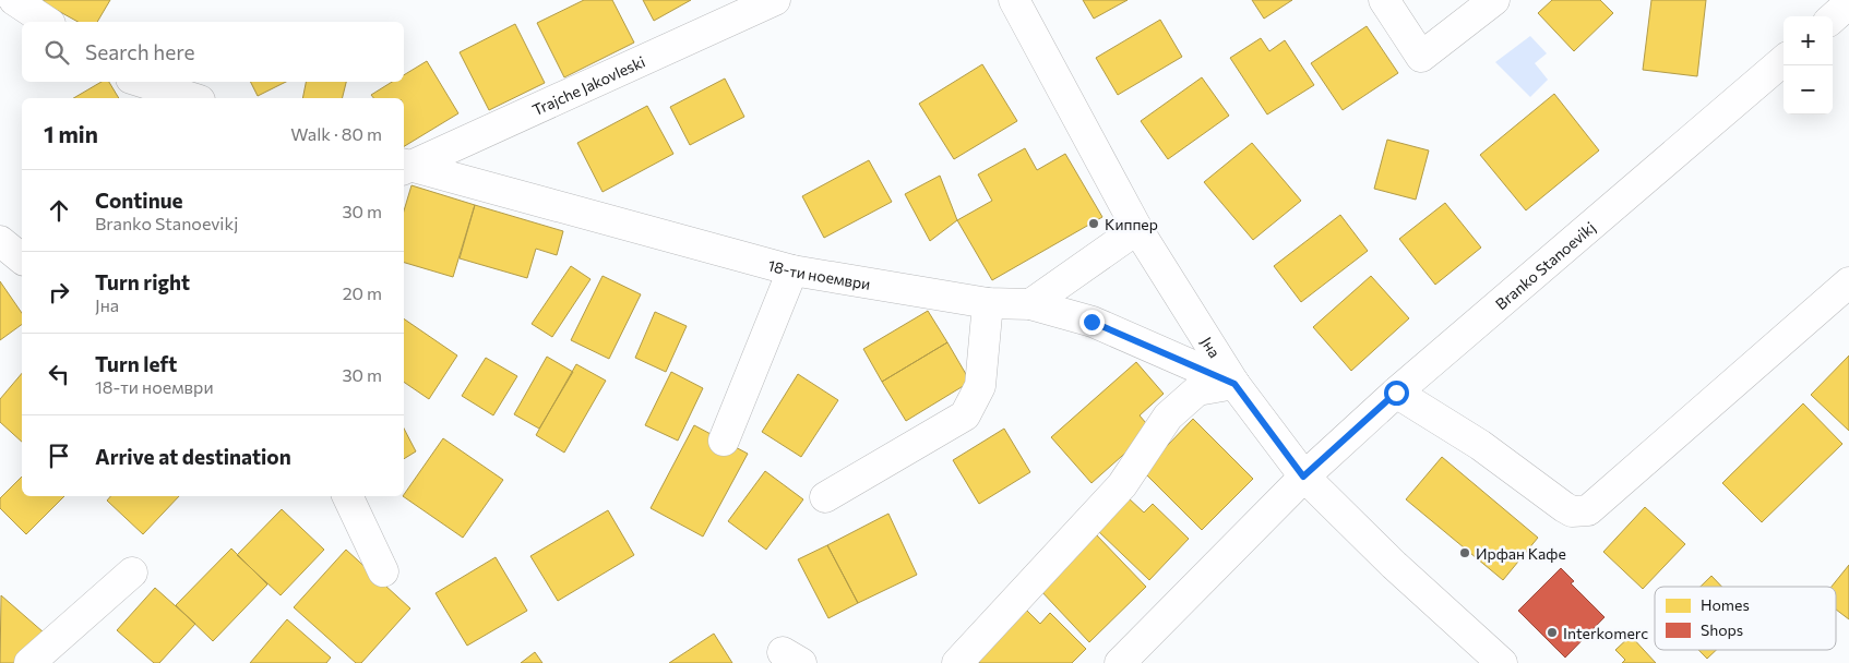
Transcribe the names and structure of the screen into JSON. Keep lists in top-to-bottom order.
{
  "streets": {
    "street": [
      "Trajche Jakovleski",
      "Branko Stanoevikj",
      "18-ти ноември",
      "Јна"
    ]
  },
  "crossings": [
    ["Trajche Jakovleski", "18-ти ноември"],
    ["Branko Stanoevikj", "Јна"],
    ["18-ти ноември", "Јна"]
  ],
  "places": ["Киппер", "Ирфан Кафе", "Interkomerc"],
  "legend": ["Homes", "Shops"],
  "page": {
    "map_buttons": ["+", "−"],
    "search": "Search here",
    "heading": ["1 min", "Walk · 80 m"],
    "list": [
      ["Continue", "Branko Stanoevikj", "30 m"],
      ["Turn right", "Јна", "20 m"],
      ["Turn left", "18-ти ноември", "30 m"],
      "Arrive at destination"
    ]
  }
}
